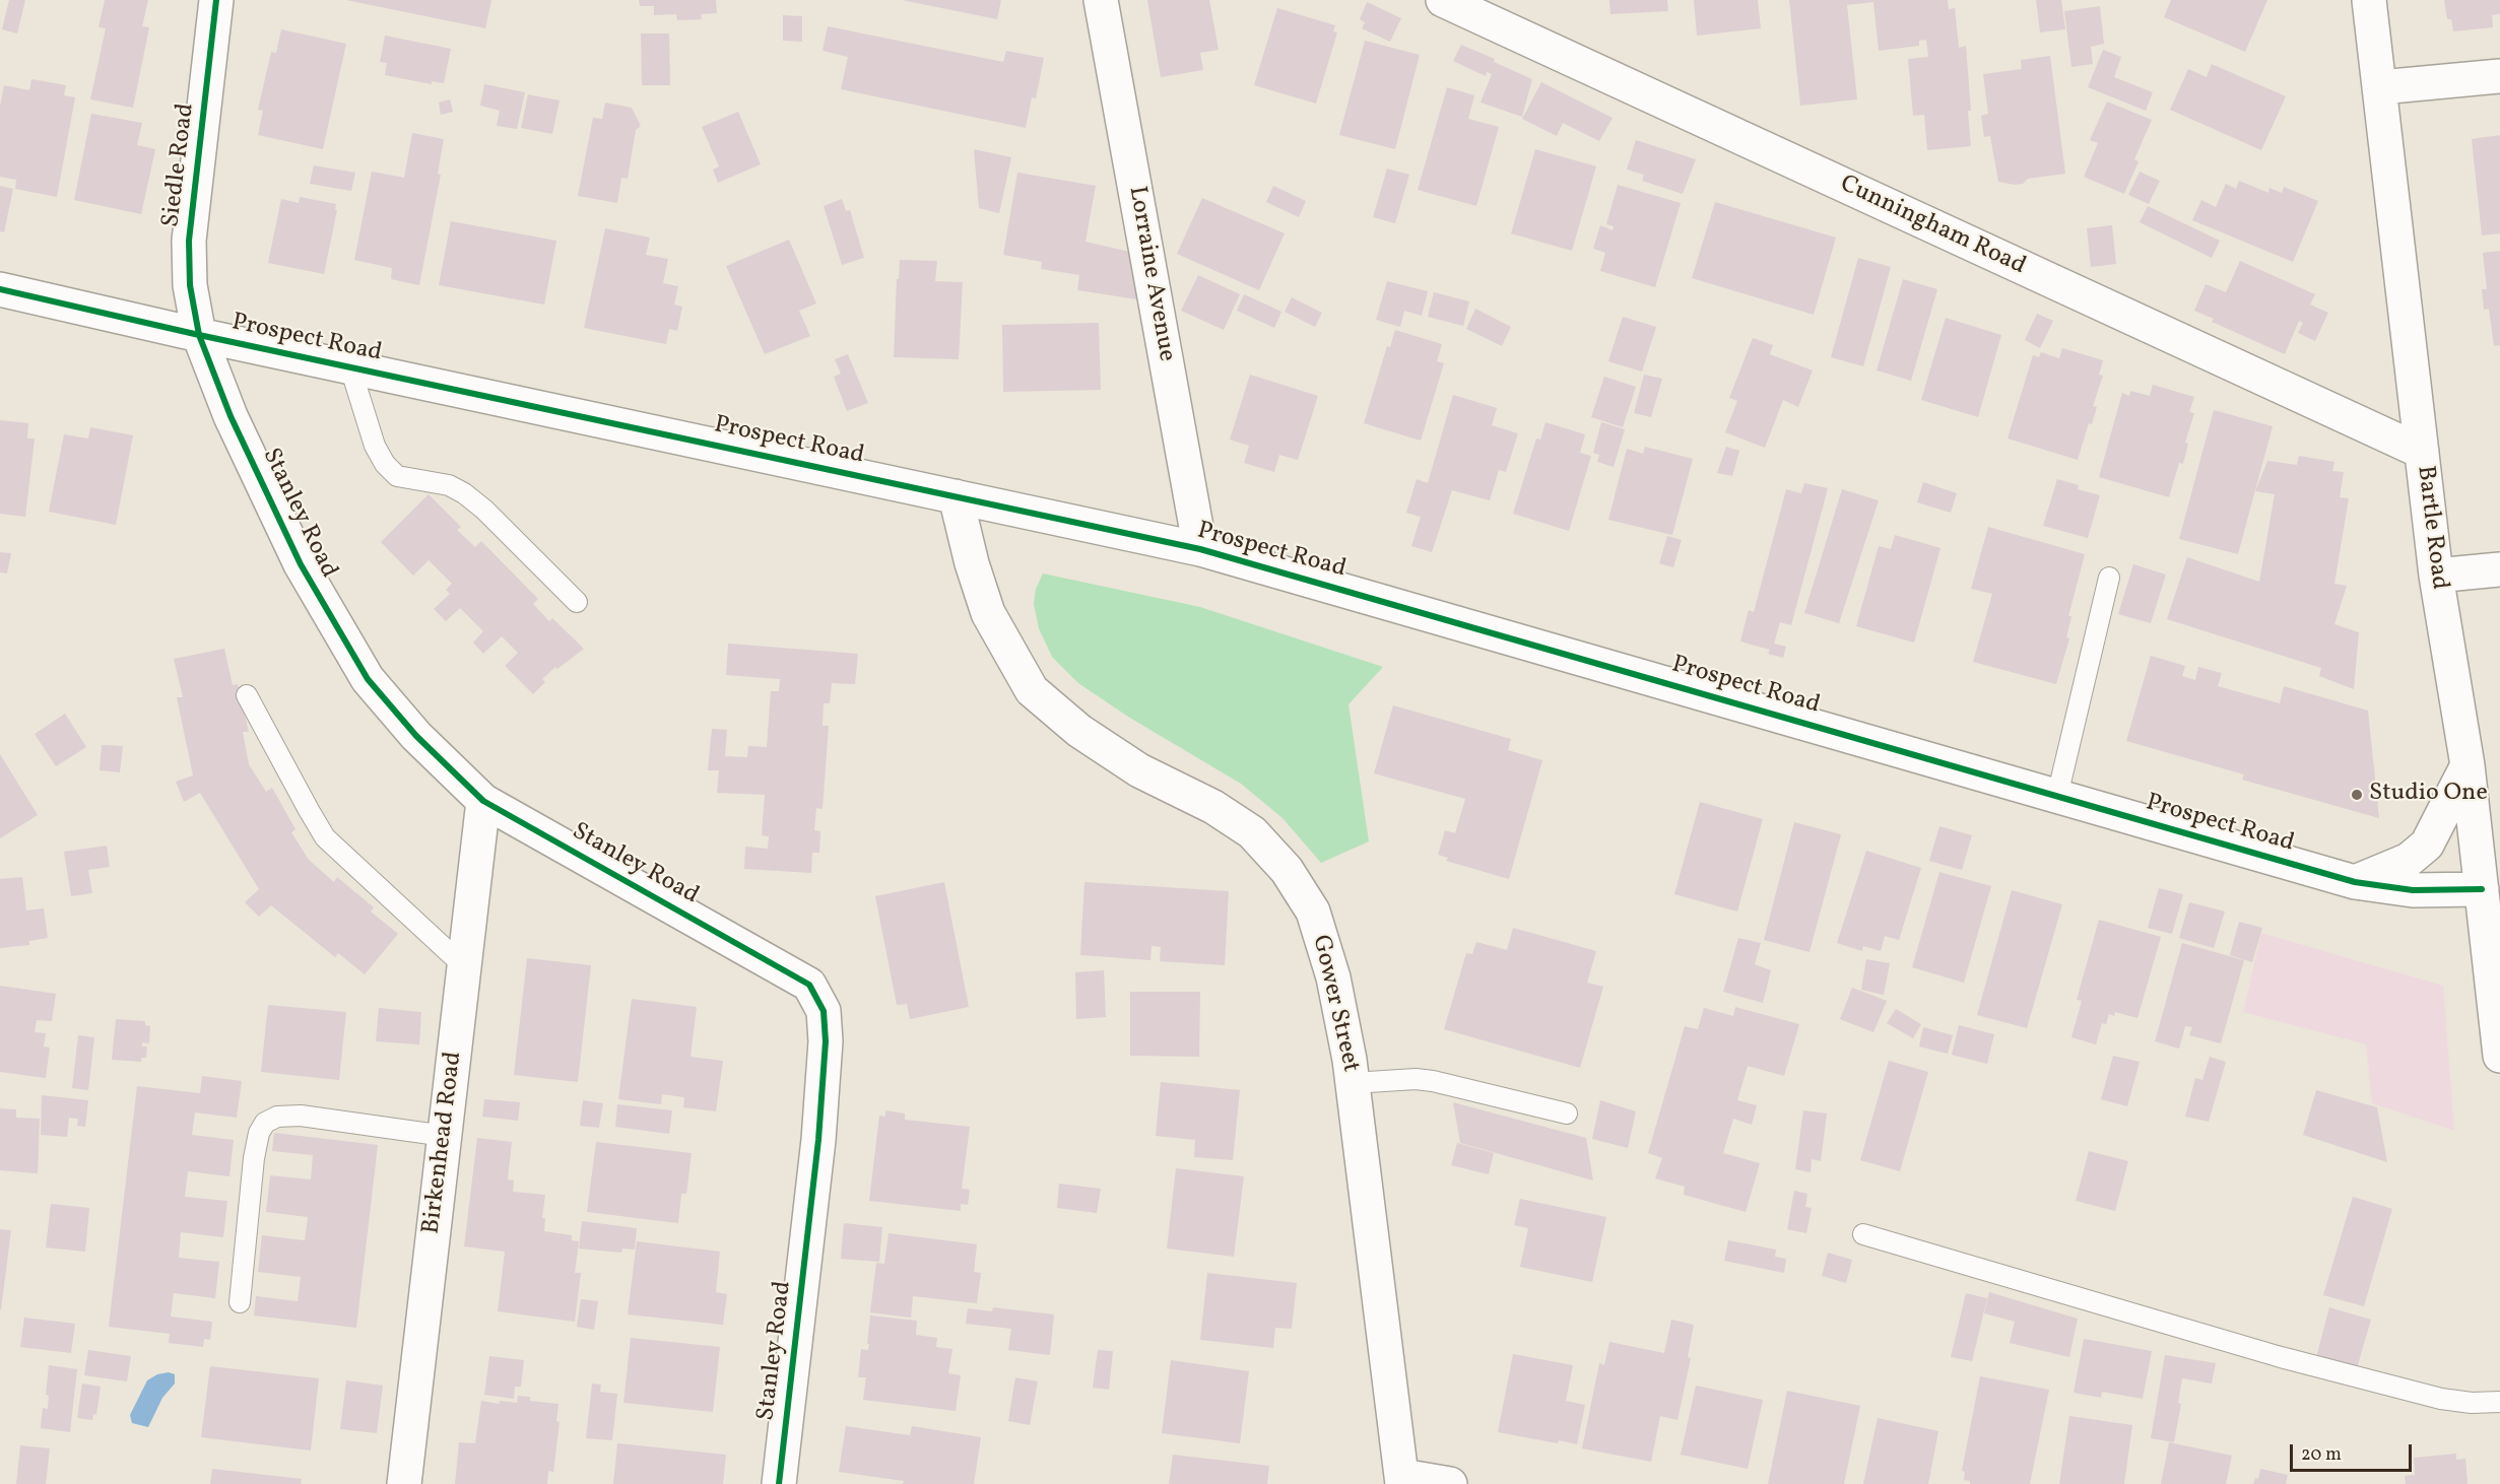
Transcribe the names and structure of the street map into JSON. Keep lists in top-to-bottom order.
{
  "streets": {
    "street": [
      "Siedle Road",
      "Cunningham Road",
      "Lorraine Avenue",
      "Prospect Road",
      "Stanley Road",
      "Bartle Road",
      "Gower Street",
      "Birkenhead Road"
    ]
  },
  "crossings": [
    ["Siedle Road", "Prospect Road"],
    ["Siedle Road", "Stanley Road"],
    ["Cunningham Road", "Bartle Road"],
    ["Lorraine Avenue", "Prospect Road"],
    ["Prospect Road", "Stanley Road"],
    ["Prospect Road", "Bartle Road"],
    ["Prospect Road", "Gower Street"],
    ["Stanley Road", "Birkenhead Road"]
  ],
  "places": ["Studio One"],
  "scale_bar": "20 m"
}
